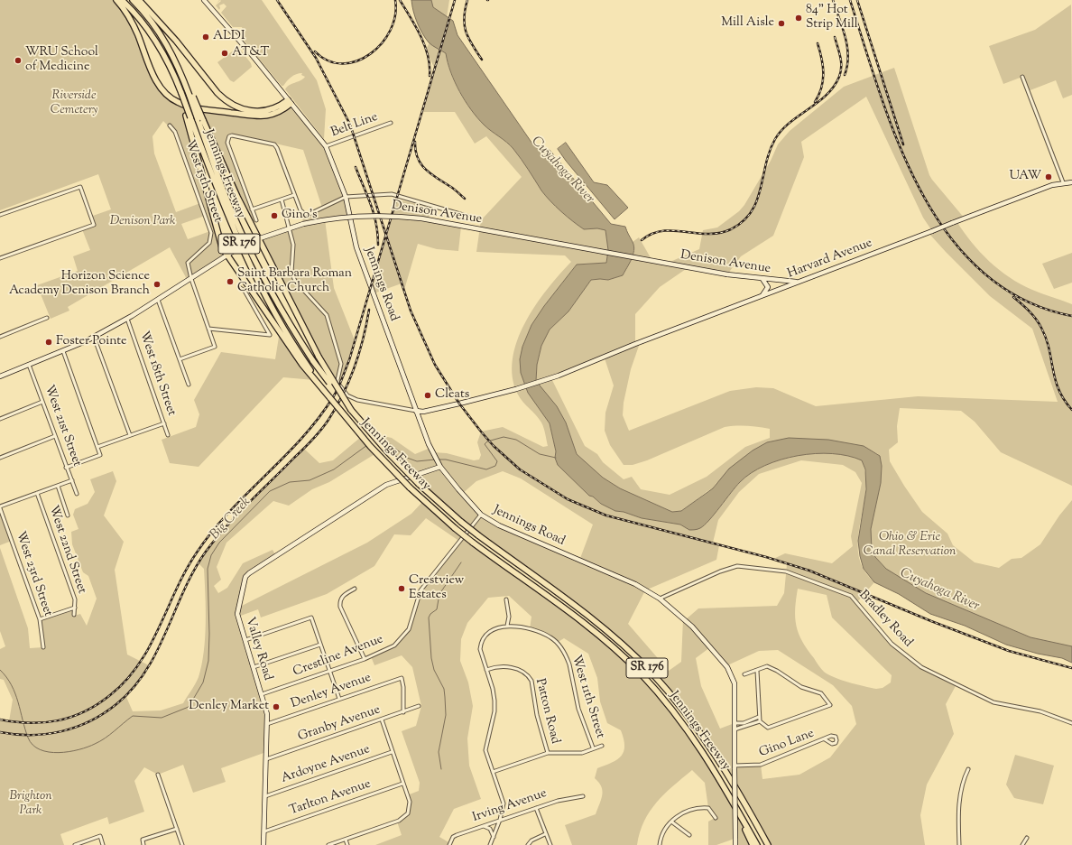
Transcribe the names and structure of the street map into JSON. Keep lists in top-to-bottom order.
{
  "streets": {
    "highway": ["Jennings Freeway", "SR 176"],
    "street": [
      "Belt Line",
      "West 15th Street",
      "Denison Avenue",
      "Harvard Avenue",
      "Jennings Road",
      "West 18th Street",
      "West 21st Street",
      "West 22nd Street",
      "West 23rd Street",
      "Bradley Road",
      "Valley Road",
      "Crestline Avenue",
      "Denley Avenue",
      "West 11th Street",
      "Patton Road",
      "Granby Avenue",
      "Gino Lane",
      "Ardoyne Avenue",
      "Tarlton Avenue",
      "Irving Avenue"
    ]
  },
  "crossings": [
    ["Belt Line", "Jennings Road"],
    ["West 15th Street", "Denison Avenue"],
    ["Denison Avenue", "Harvard Avenue"],
    ["Denison Avenue", "West 18th Street"],
    ["Denison Avenue", "West 21st Street"],
    ["Harvard Avenue", "Jennings Road"],
    ["Jennings Road", "Bradley Road"],
    ["Jennings Road", "Valley Road"],
    ["Jennings Road", "Crestline Avenue"],
    ["Jennings Road", "Gino Lane"],
    ["Valley Road", "Crestline Avenue"],
    ["Valley Road", "Denley Avenue"],
    ["Valley Road", "Granby Avenue"],
    ["Valley Road", "Ardoyne Avenue"],
    ["Valley Road", "Tarlton Avenue"],
    ["Denley Avenue", "Granby Avenue"]
  ],
  "water": ["Cuyahoga River", "Big Creek"],
  "parks": [
    "Riverside Cemetery",
    "Denison Park",
    "Ohio & Erie Canal Reservation",
    "Brighton Park"
  ],
  "places": [
    "84\" Hot Strip Mill",
    "Mill Aisle",
    "ALDI",
    "AT&T",
    "WRU School of Medicine",
    "UAW",
    "Gino's",
    "Saint Barbara Roman Catholic Church",
    "Horizon Science Academy Denison Branch",
    "Foster Pointe",
    "Cleats",
    "Crestview Estates",
    "Denley Market"
  ]
}
